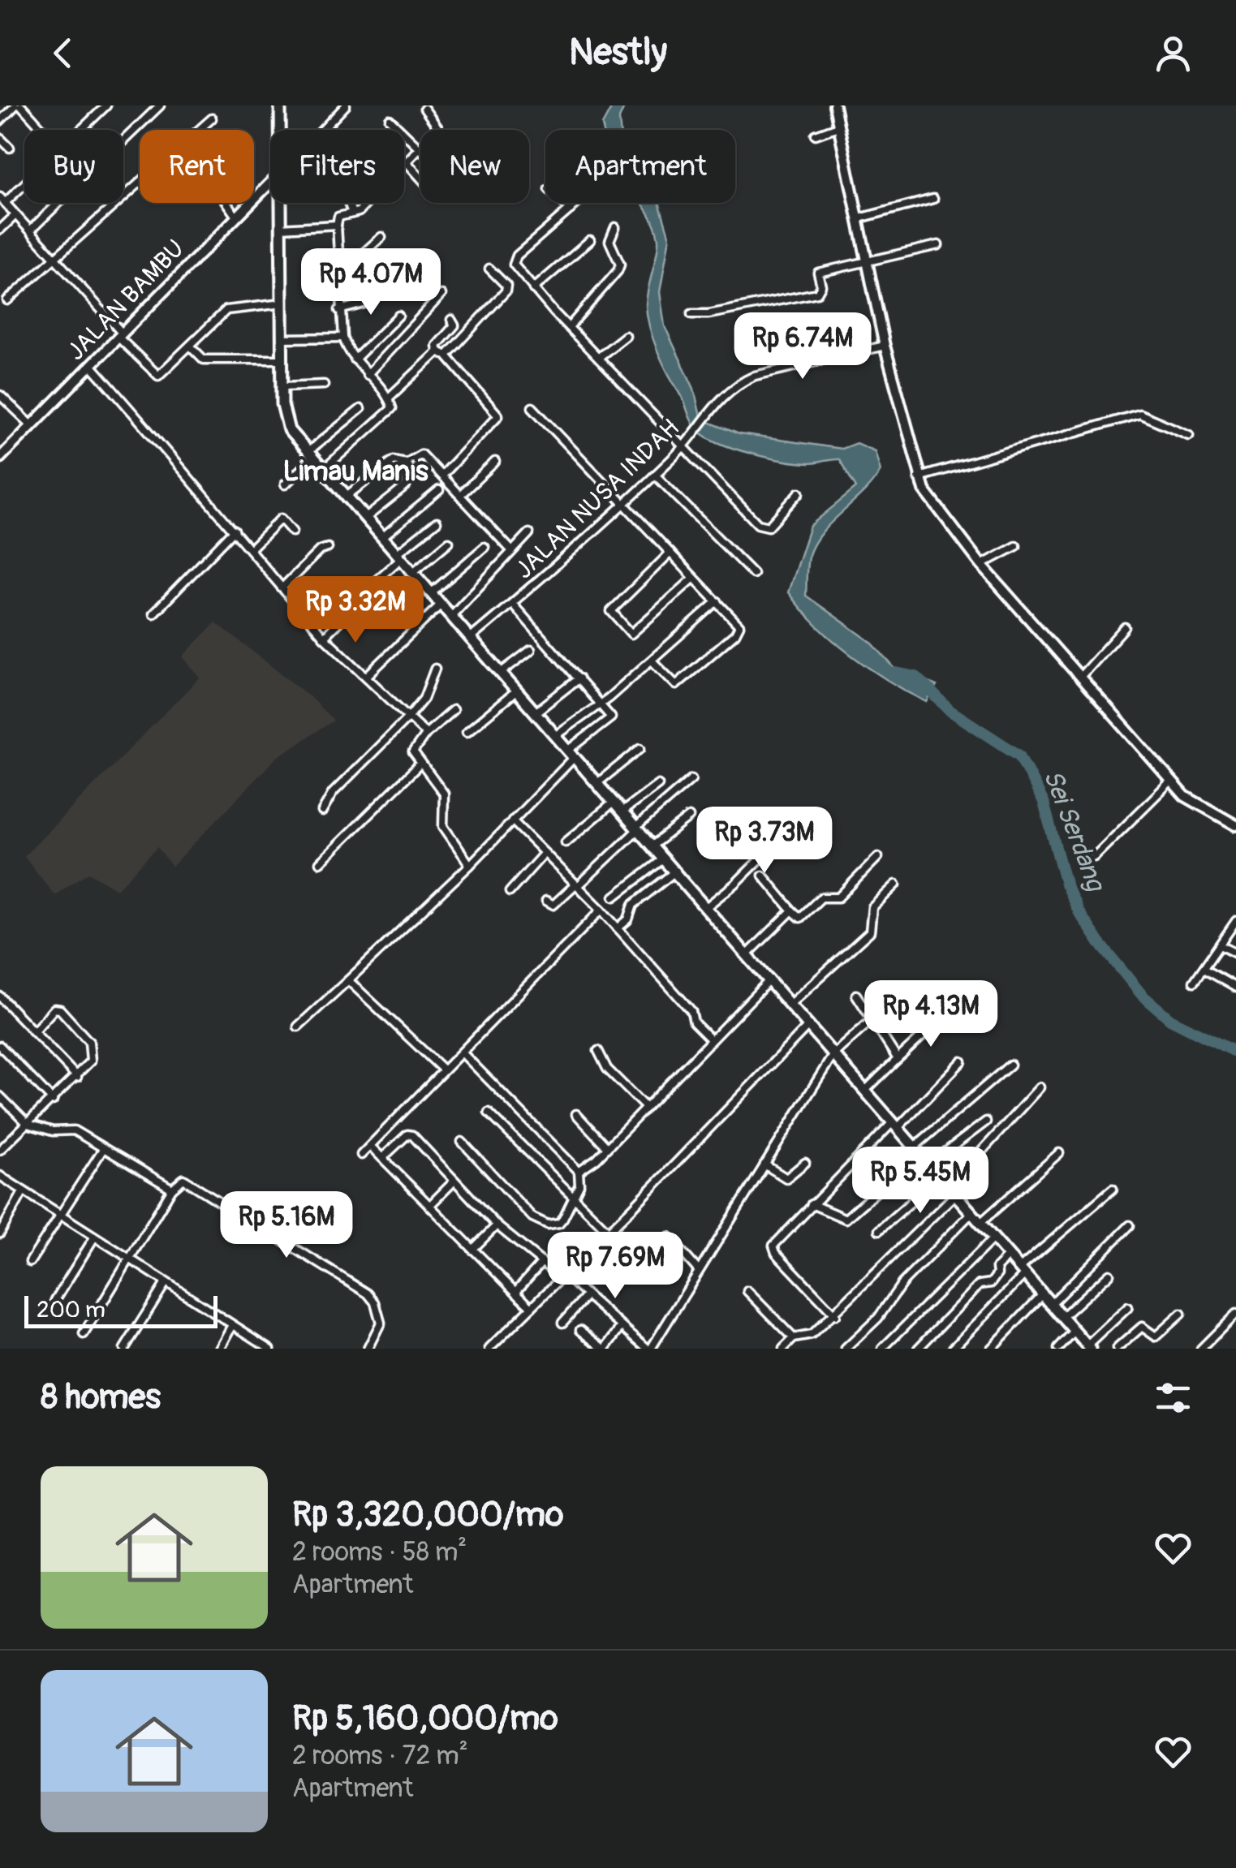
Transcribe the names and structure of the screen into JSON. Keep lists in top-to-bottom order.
{
  "streets": {
    "street": ["JALAN BAMBU", "JALAN NUSA INDAH"]
  },
  "districts": ["Limau Manis"],
  "water": ["Sei Serdang"],
  "scale_bar": "200 m",
  "page": {
    "header": "Nestly",
    "chip": [
      "Buy",
      "Rent",
      "Filters",
      "New",
      "Apartment"
    ],
    "price": [
      "Rp 4.07M",
      "Rp 6.74M",
      "Rp 3.32M",
      "Rp 3.73M",
      "Rp 4.13M",
      "Rp 5.45M",
      "Rp 5.16M",
      "Rp 7.69M"
    ],
    "scale": "200 m",
    "heading": "8 homes",
    "list": [
      {
        "name": "Rp 3,320,000/mo",
        "note": "2 rooms · 58 m² · Apartment"
      },
      {
        "name": "Rp 5,160,000/mo",
        "note": "2 rooms · 72 m² · Apartment"
      }
    ]
  }
}
